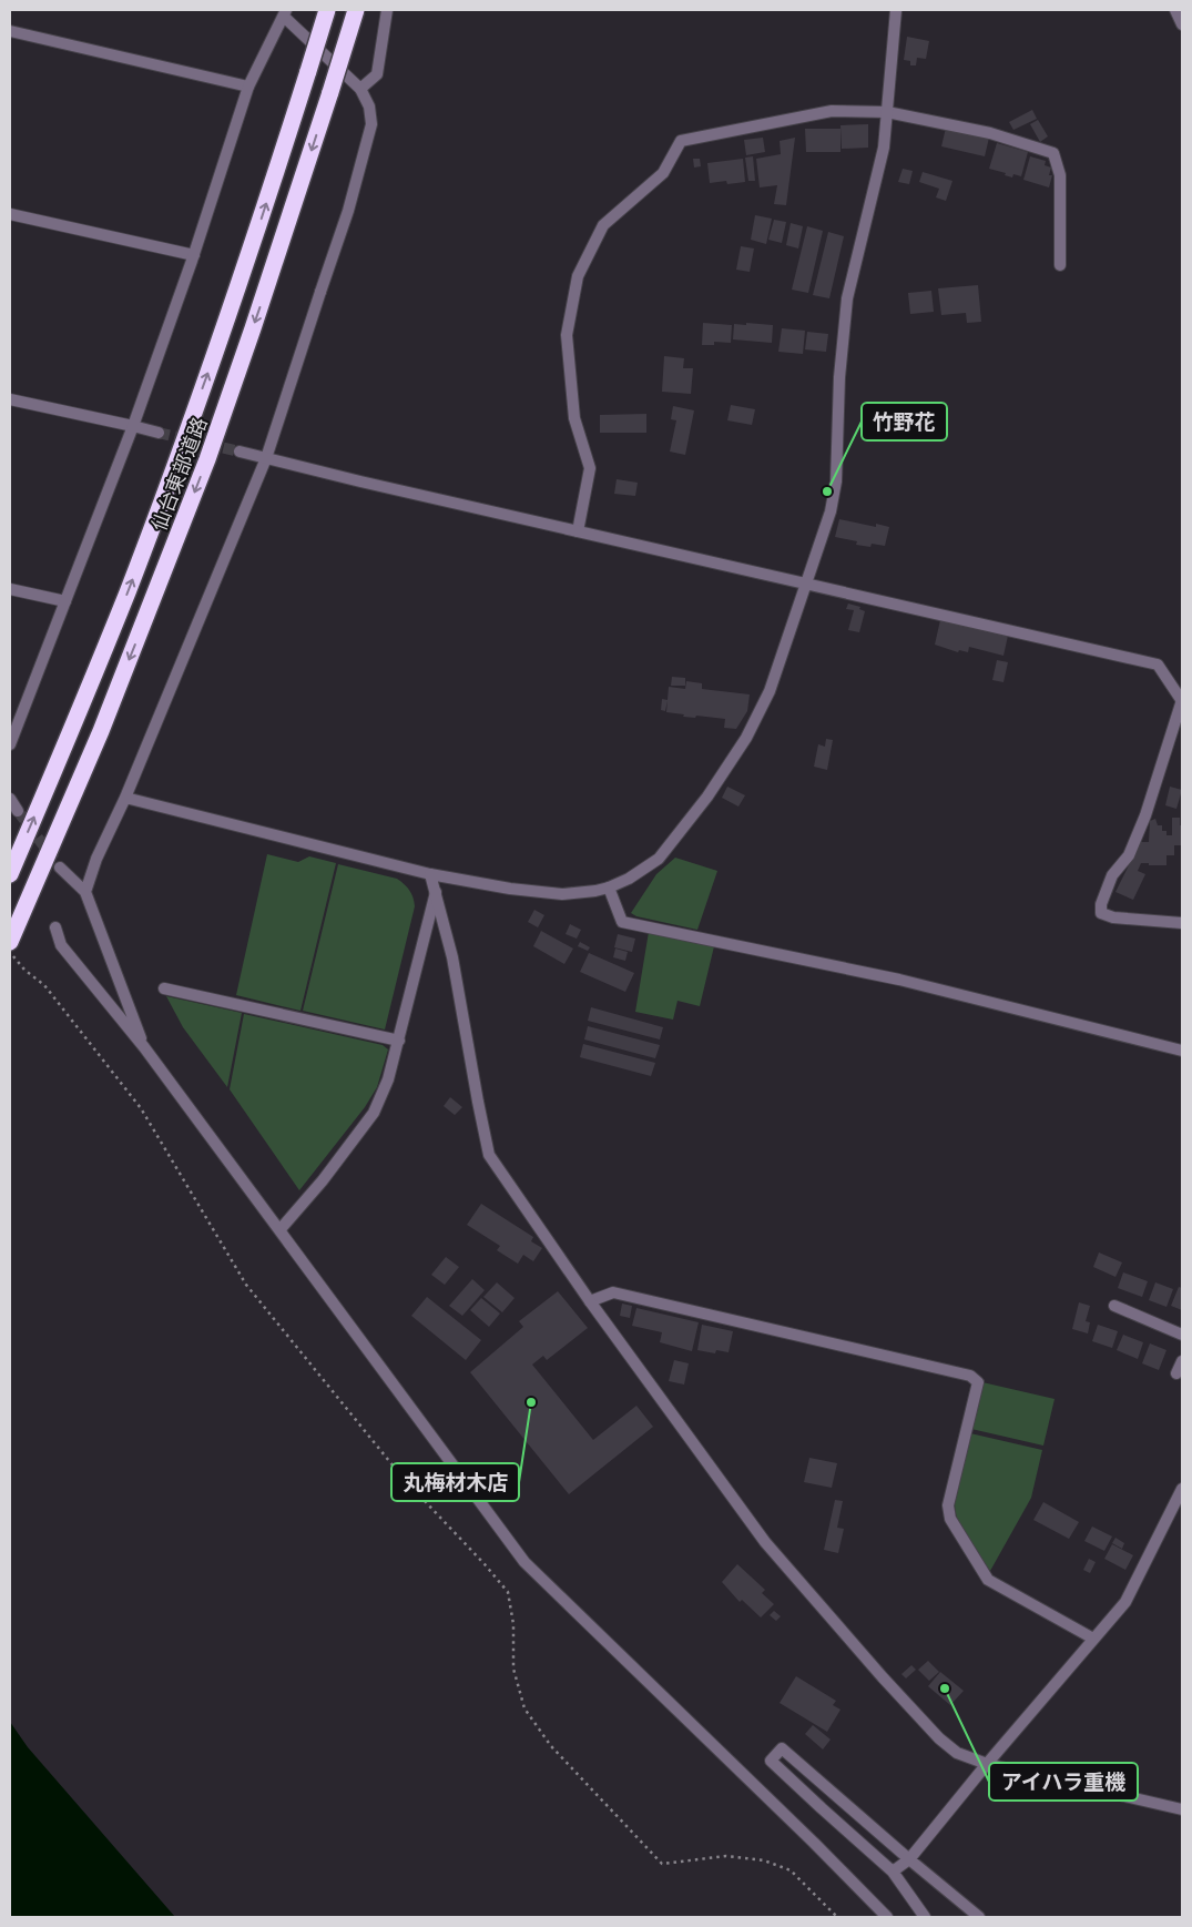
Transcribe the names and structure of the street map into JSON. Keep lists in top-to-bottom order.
{
  "streets": {
    "highway": ["仙台東部道路"]
  },
  "places": ["竹野花", "丸梅材木店", "アイハラ重機"]
}
